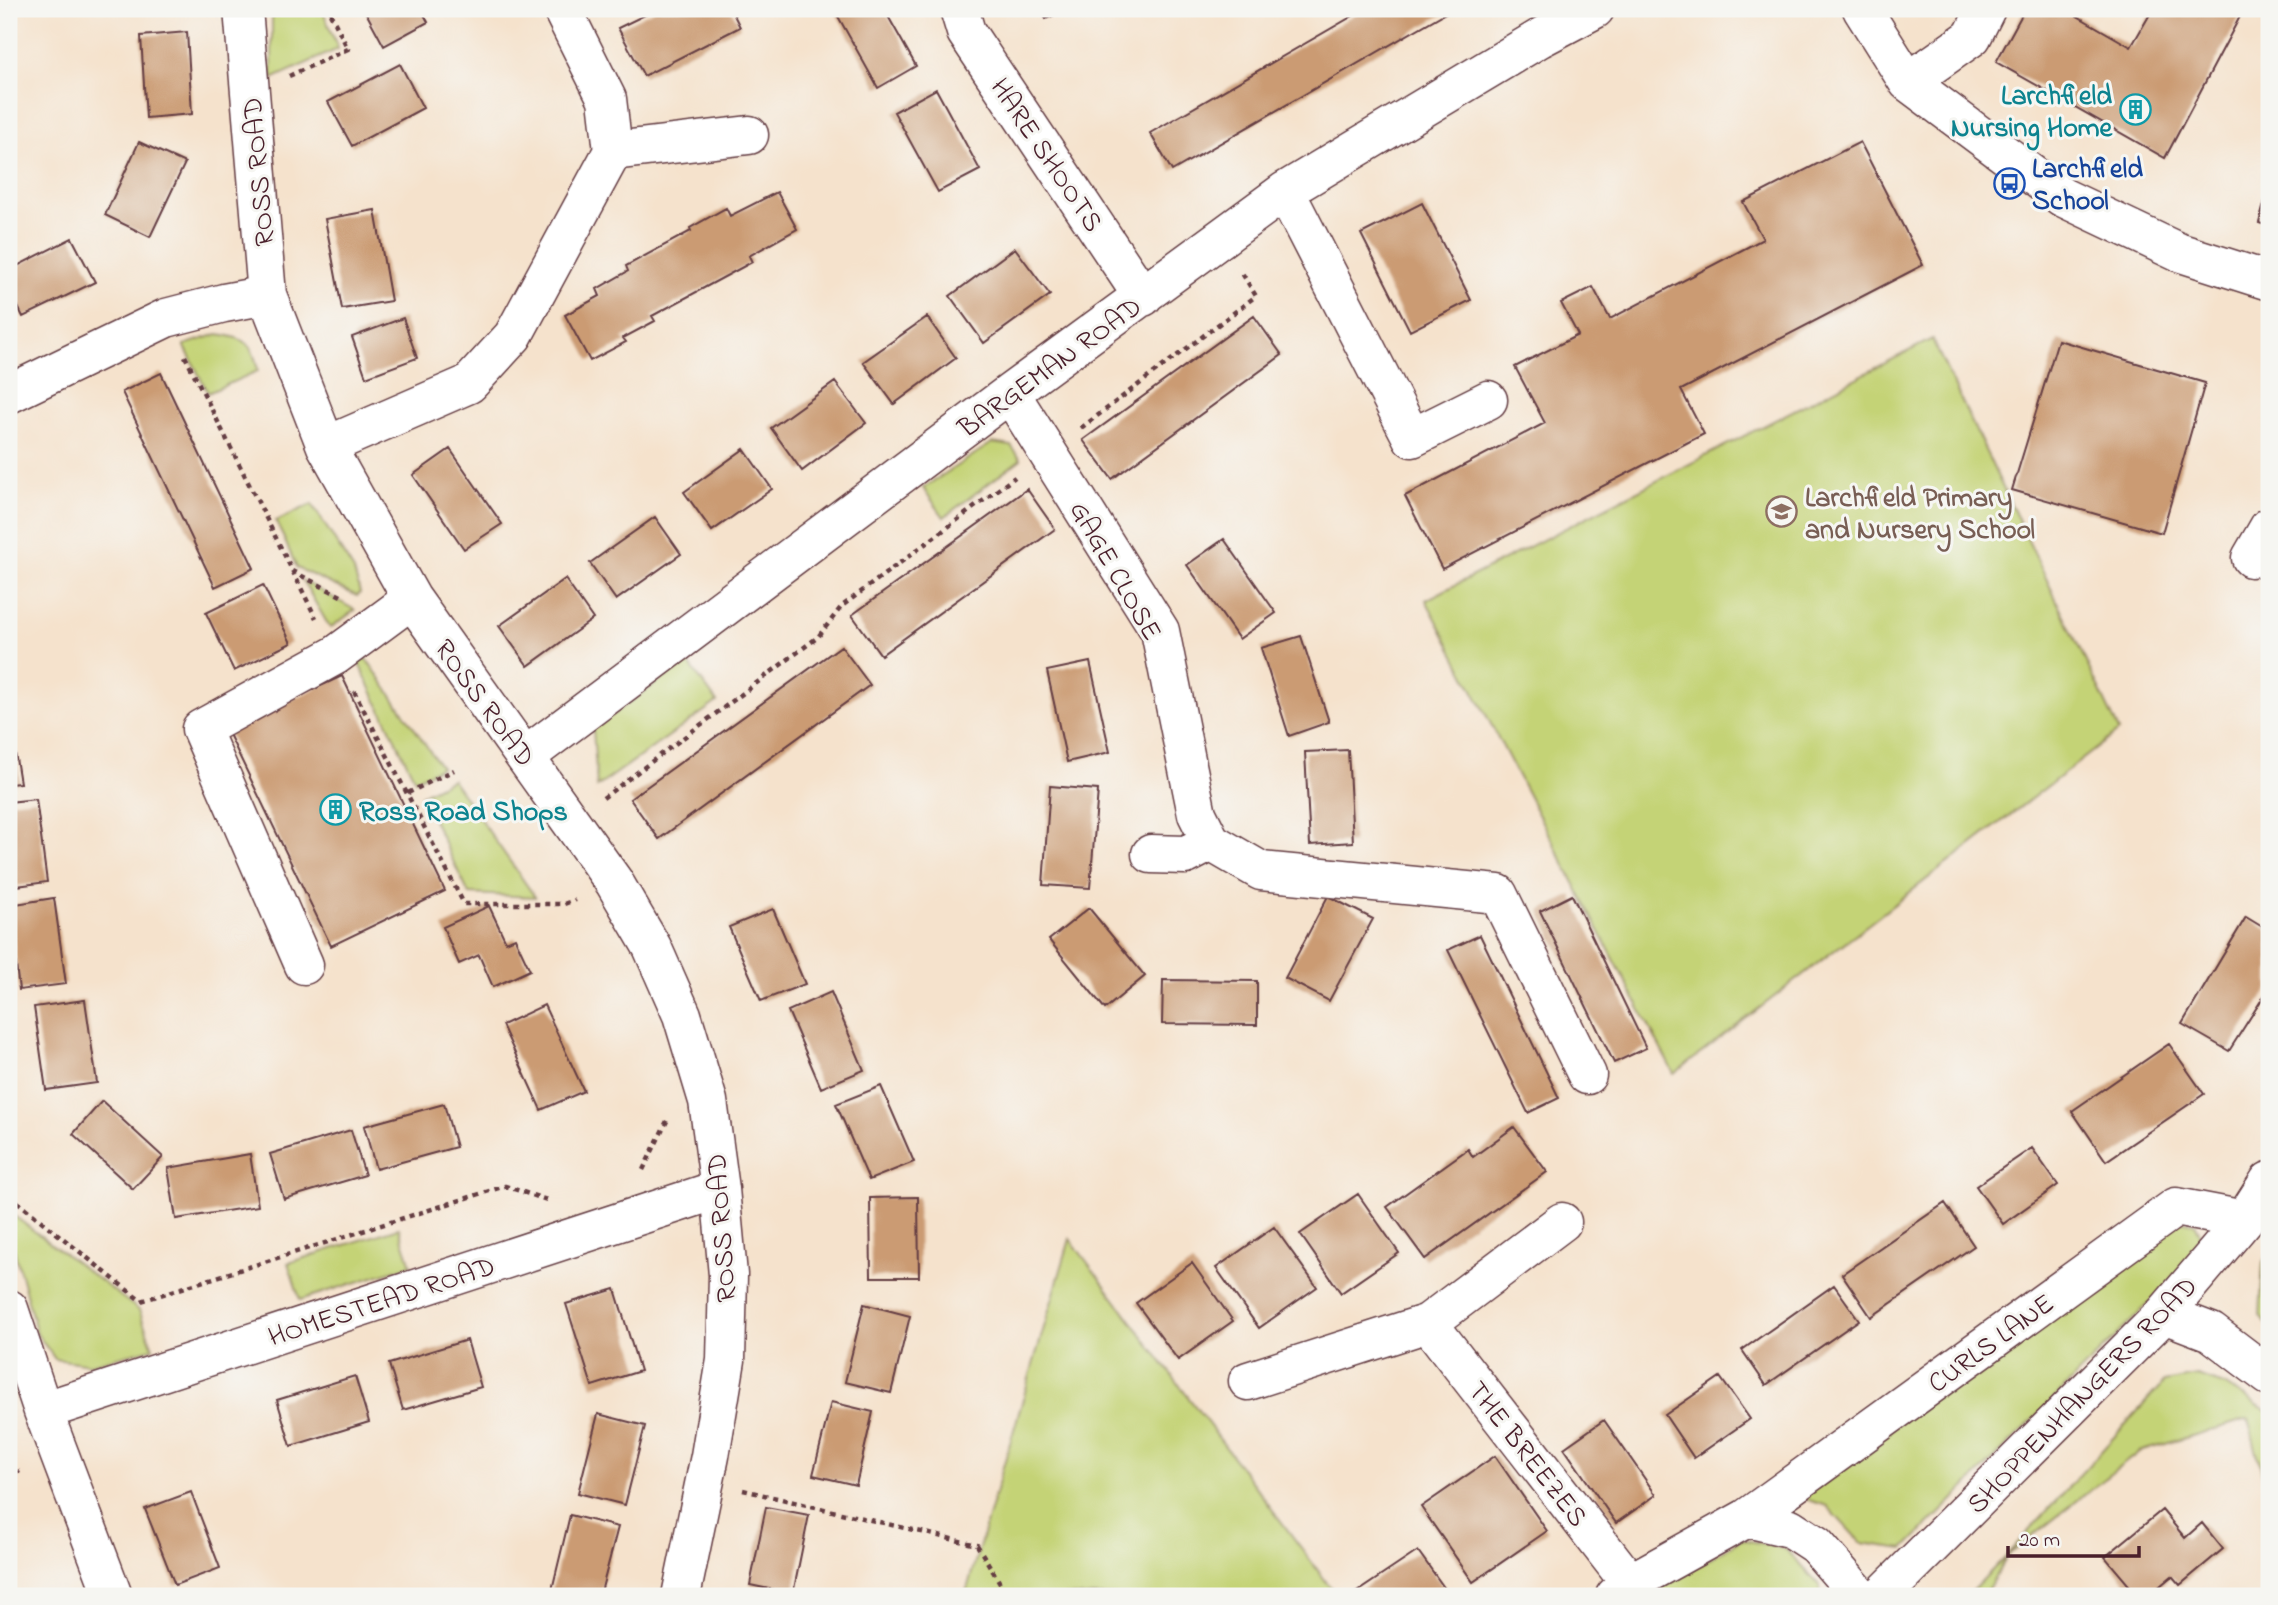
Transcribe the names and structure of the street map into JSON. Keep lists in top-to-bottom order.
{
  "streets": {
    "street": [
      "HARE SHOOTS",
      "ROSS ROAD",
      "BARGEMAN ROAD",
      "GAGE CLOSE",
      "HOMESTEAD ROAD",
      "CURLS LANE",
      "SHOPPENHANGERS ROAD",
      "THE BREEZES"
    ]
  },
  "crossings": [
    ["HARE SHOOTS", "BARGEMAN ROAD"],
    ["ROSS ROAD", "BARGEMAN ROAD"],
    ["ROSS ROAD", "HOMESTEAD ROAD"],
    ["BARGEMAN ROAD", "GAGE CLOSE"],
    ["CURLS LANE", "SHOPPENHANGERS ROAD"],
    ["CURLS LANE", "THE BREEZES"]
  ],
  "places": {
    "building": ["Larchfield Nursing Home", "Ross Road Shops"],
    "bus stop": ["Larchfield School"],
    "school or university": ["Larchfield Primary and Nursery School"]
  },
  "scale_bar": "20 m"
}
